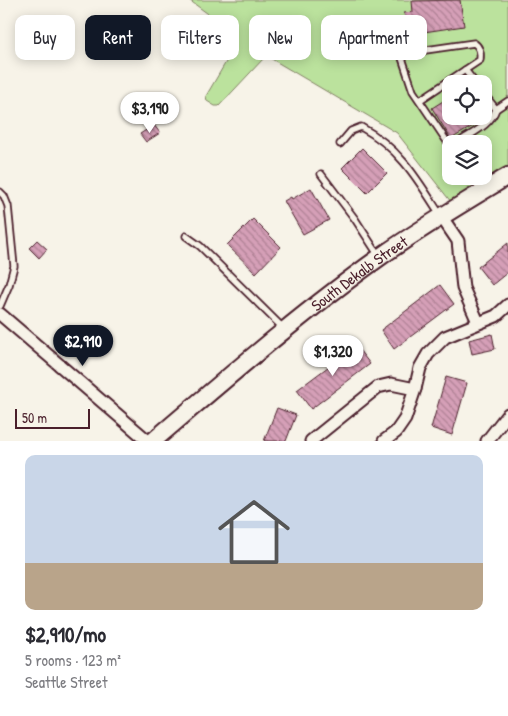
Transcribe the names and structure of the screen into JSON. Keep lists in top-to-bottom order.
{
  "streets": {
    "main road": ["South Dekalb Street"]
  },
  "scale_bar": "50 m",
  "page": {
    "chip": [
      "Buy",
      "Rent",
      "Filters",
      "New",
      "Apartment"
    ],
    "price": ["$3,190", "$2,910", "$1,320"],
    "scale": "50 m",
    "list": [
      {
        "name": "$2,910/mo",
        "note": "5 rooms · 123 m² · Seattle Street"
      }
    ]
  }
}
